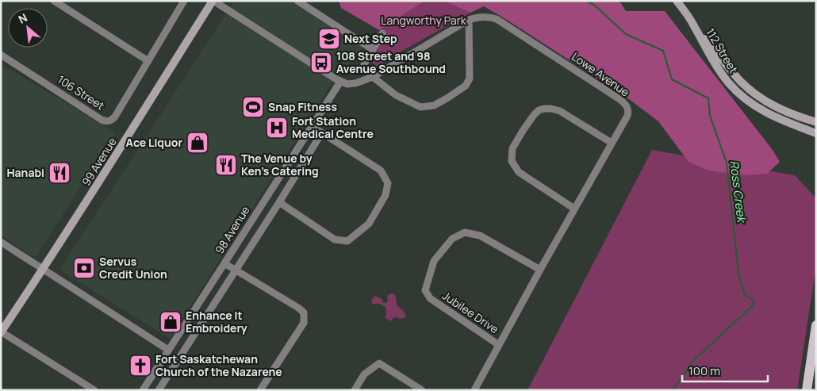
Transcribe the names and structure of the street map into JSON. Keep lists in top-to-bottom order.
{
  "streets": {
    "main road": ["112 Street", "99 Avenue"],
    "street": [
      "Lowe Avenue",
      "106 Street",
      "98 Avenue",
      "Jubilee Drive"
    ]
  },
  "crossings": [
    ["Lowe Avenue", "98 Avenue"],
    ["Lowe Avenue", "Jubilee Drive"]
  ],
  "water": ["Ross Creek"],
  "parks": ["Langworthy Park"],
  "places": {
    "school or university": ["Next Step"],
    "bus stop": ["108 Street and 98 Avenue Southbound"],
    "sports": ["Snap Fitness"],
    "hospital": ["Fort Station Medical Centre"],
    "shop": ["Ace LIquor", "Enhance It Embroidery"],
    "restaurant": ["The Venue by Ken’s Catering", "Hanabi"],
    "bank": ["Servus Credit Union"],
    "church": ["Fort Saskatchewan Church of the Nazarene"]
  },
  "scale_bar": "100 m",
  "north": "top left"
}
